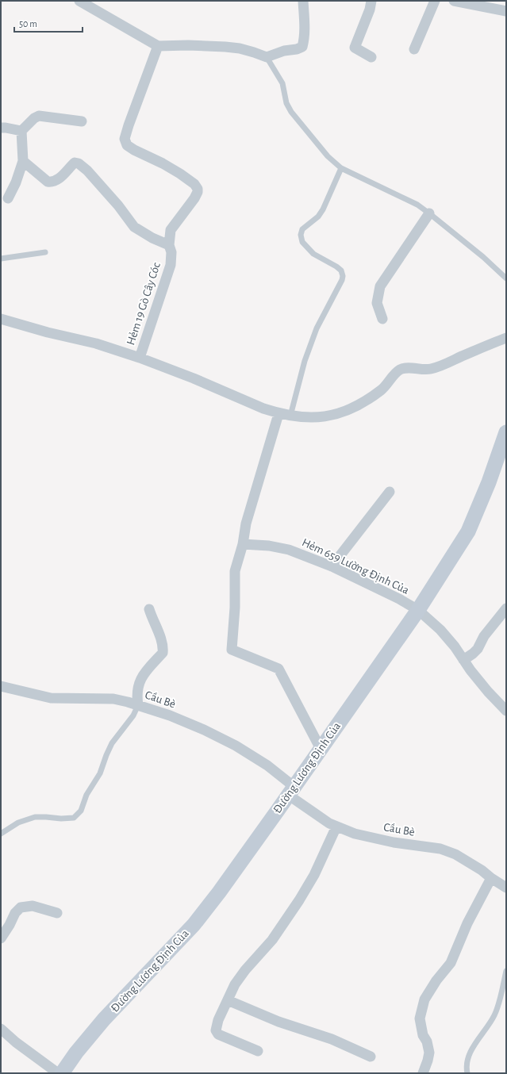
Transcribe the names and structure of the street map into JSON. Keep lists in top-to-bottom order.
{
  "streets": {
    "street": [
      "Hẻm 19 Gò Cây Cóc",
      "Hẻm 659 Lường Định Của",
      "Cầu Bè",
      "Đường Lương Định Của"
    ]
  },
  "crossings": [
    ["Hẻm 659 Lường Định Của", "Đường Lương Định Của"],
    ["Cầu Bè", "Đường Lương Định Của"]
  ],
  "scale_bar": "50 m"
}
